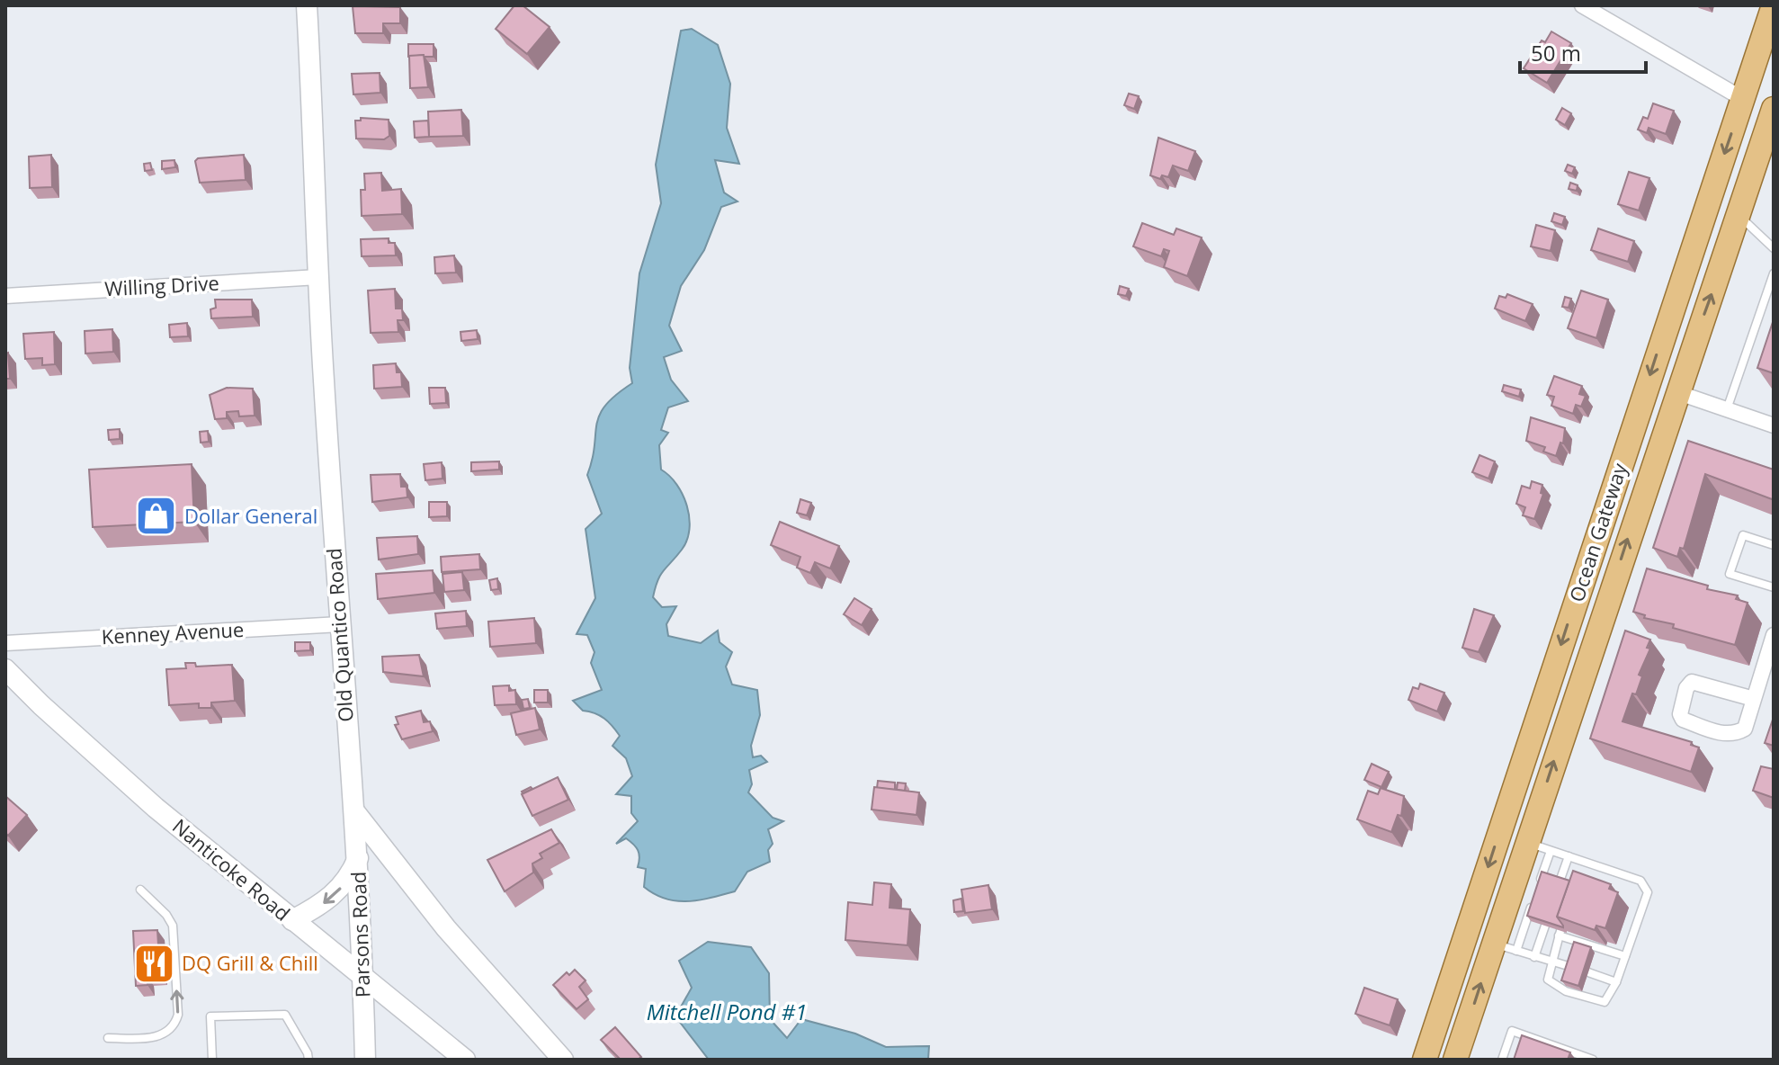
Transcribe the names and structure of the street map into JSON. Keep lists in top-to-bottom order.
{
  "streets": {
    "main road": ["Ocean Gateway"],
    "street": [
      "Willing Drive",
      "Kenney Avenue",
      "Old Quantico Road",
      "Nanticoke Road",
      "Parsons Road"
    ]
  },
  "crossings": [
    ["Willing Drive", "Old Quantico Road"],
    ["Kenney Avenue", "Old Quantico Road"],
    ["Old Quantico Road", "Parsons Road"],
    ["Nanticoke Road", "Parsons Road"]
  ],
  "water": ["Mitchell Pond #1"],
  "places": {
    "shop": ["Dollar General"],
    "restaurant": ["DQ Grill & Chill"]
  },
  "scale_bar": "50 m"
}
